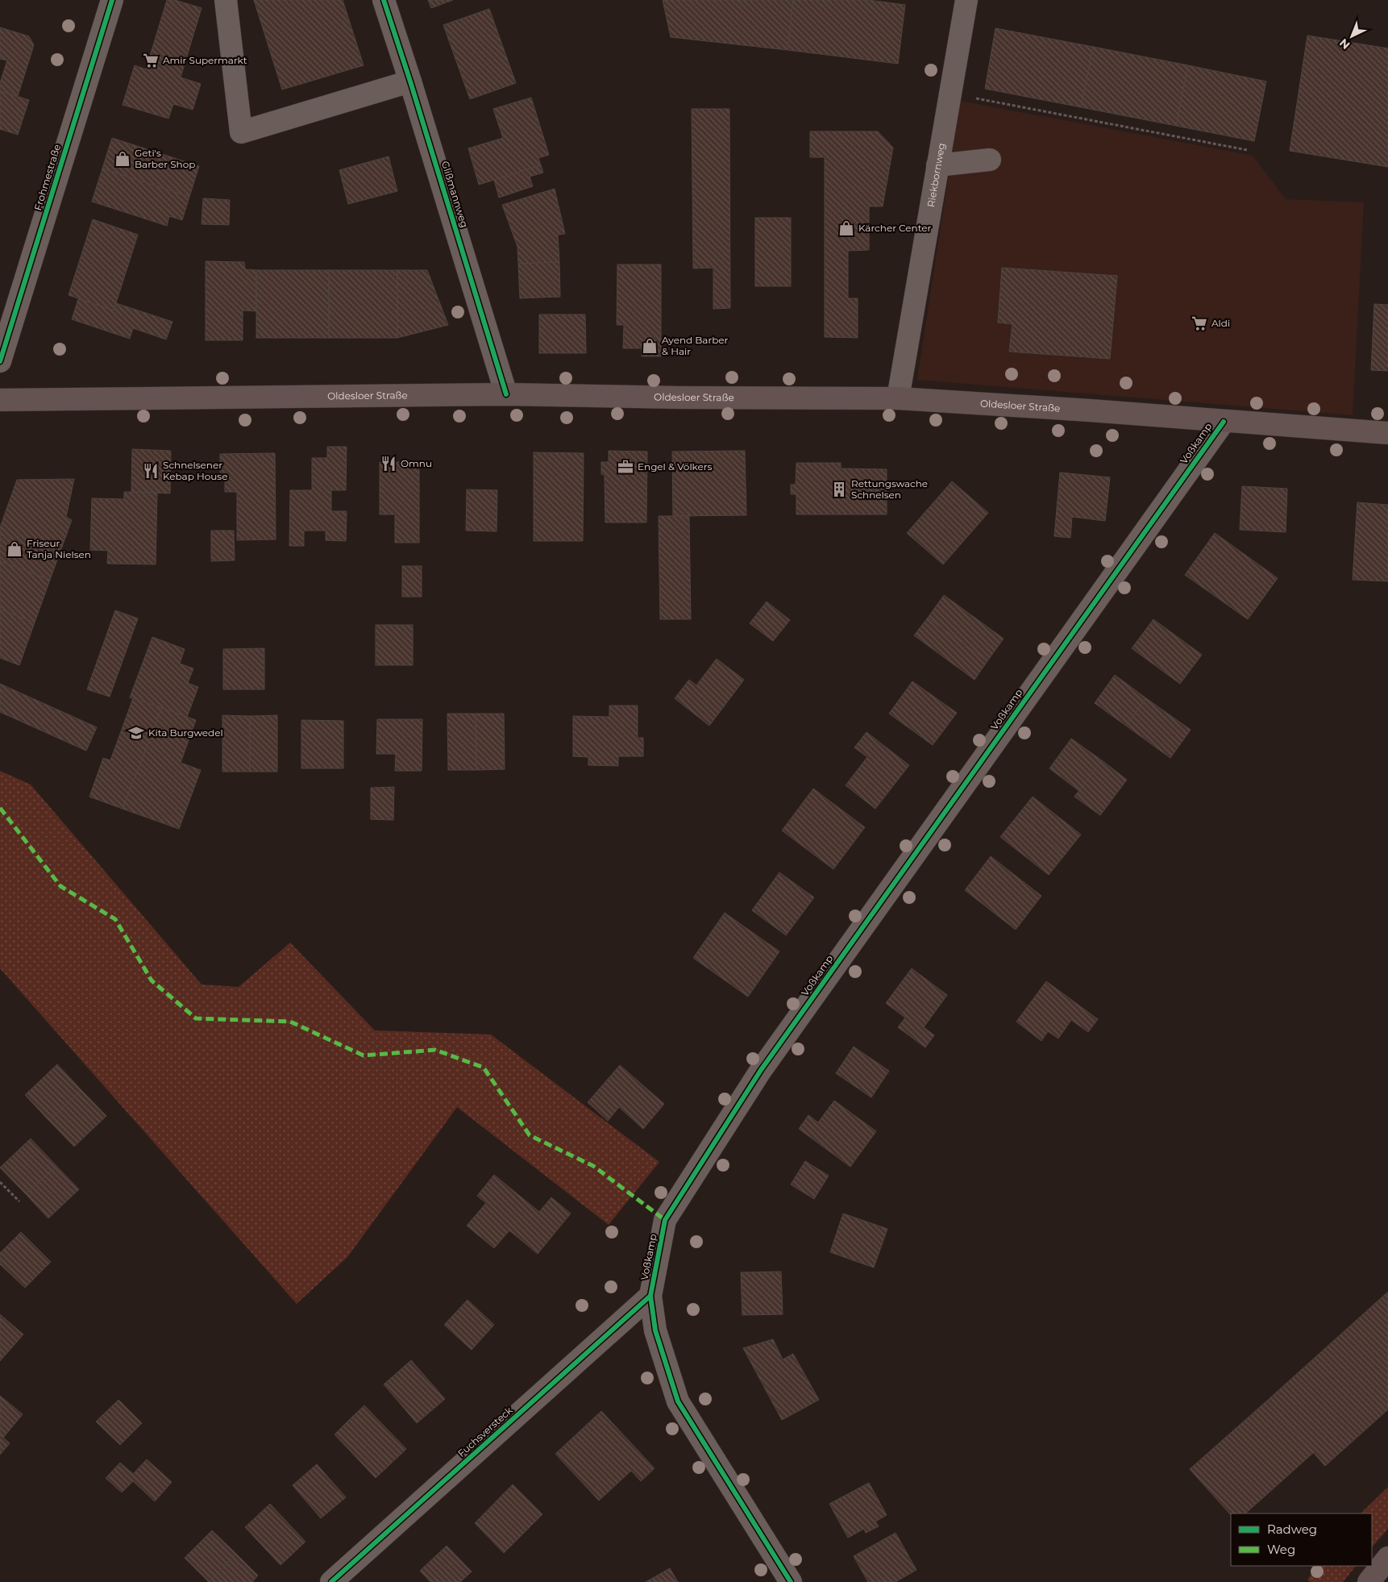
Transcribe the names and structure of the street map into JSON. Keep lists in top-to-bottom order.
{
  "streets": {
    "main road": ["Oldesloer Straße"],
    "street": [
      "Riekbornweg",
      "Frohmestraße",
      "Glißmannweg",
      "Voßkamp",
      "Fuchsversteck"
    ]
  },
  "crossings": [
    ["Riekbornweg", "Oldesloer Straße"],
    ["Glißmannweg", "Oldesloer Straße"],
    ["Oldesloer Straße", "Voßkamp"],
    ["Voßkamp", "Fuchsversteck"]
  ],
  "places": {
    "supermarket": ["Amir Supermarkt", "Aldi"],
    "shop": [
      "Geti's Barber Shop",
      "Kärcher Center",
      "Ayend Barber & Hair",
      "Friseur Tanja Nielsen"
    ],
    "restaurant": ["Omnu", "Schnelsener Kebap House"],
    "office": ["Engel & Völkers"],
    "building": ["Rettungswache Schnelsen"],
    "school or university": ["Kita Burgwedel"]
  },
  "legend": ["Radweg", "Weg"],
  "north": "bottom left"
}
